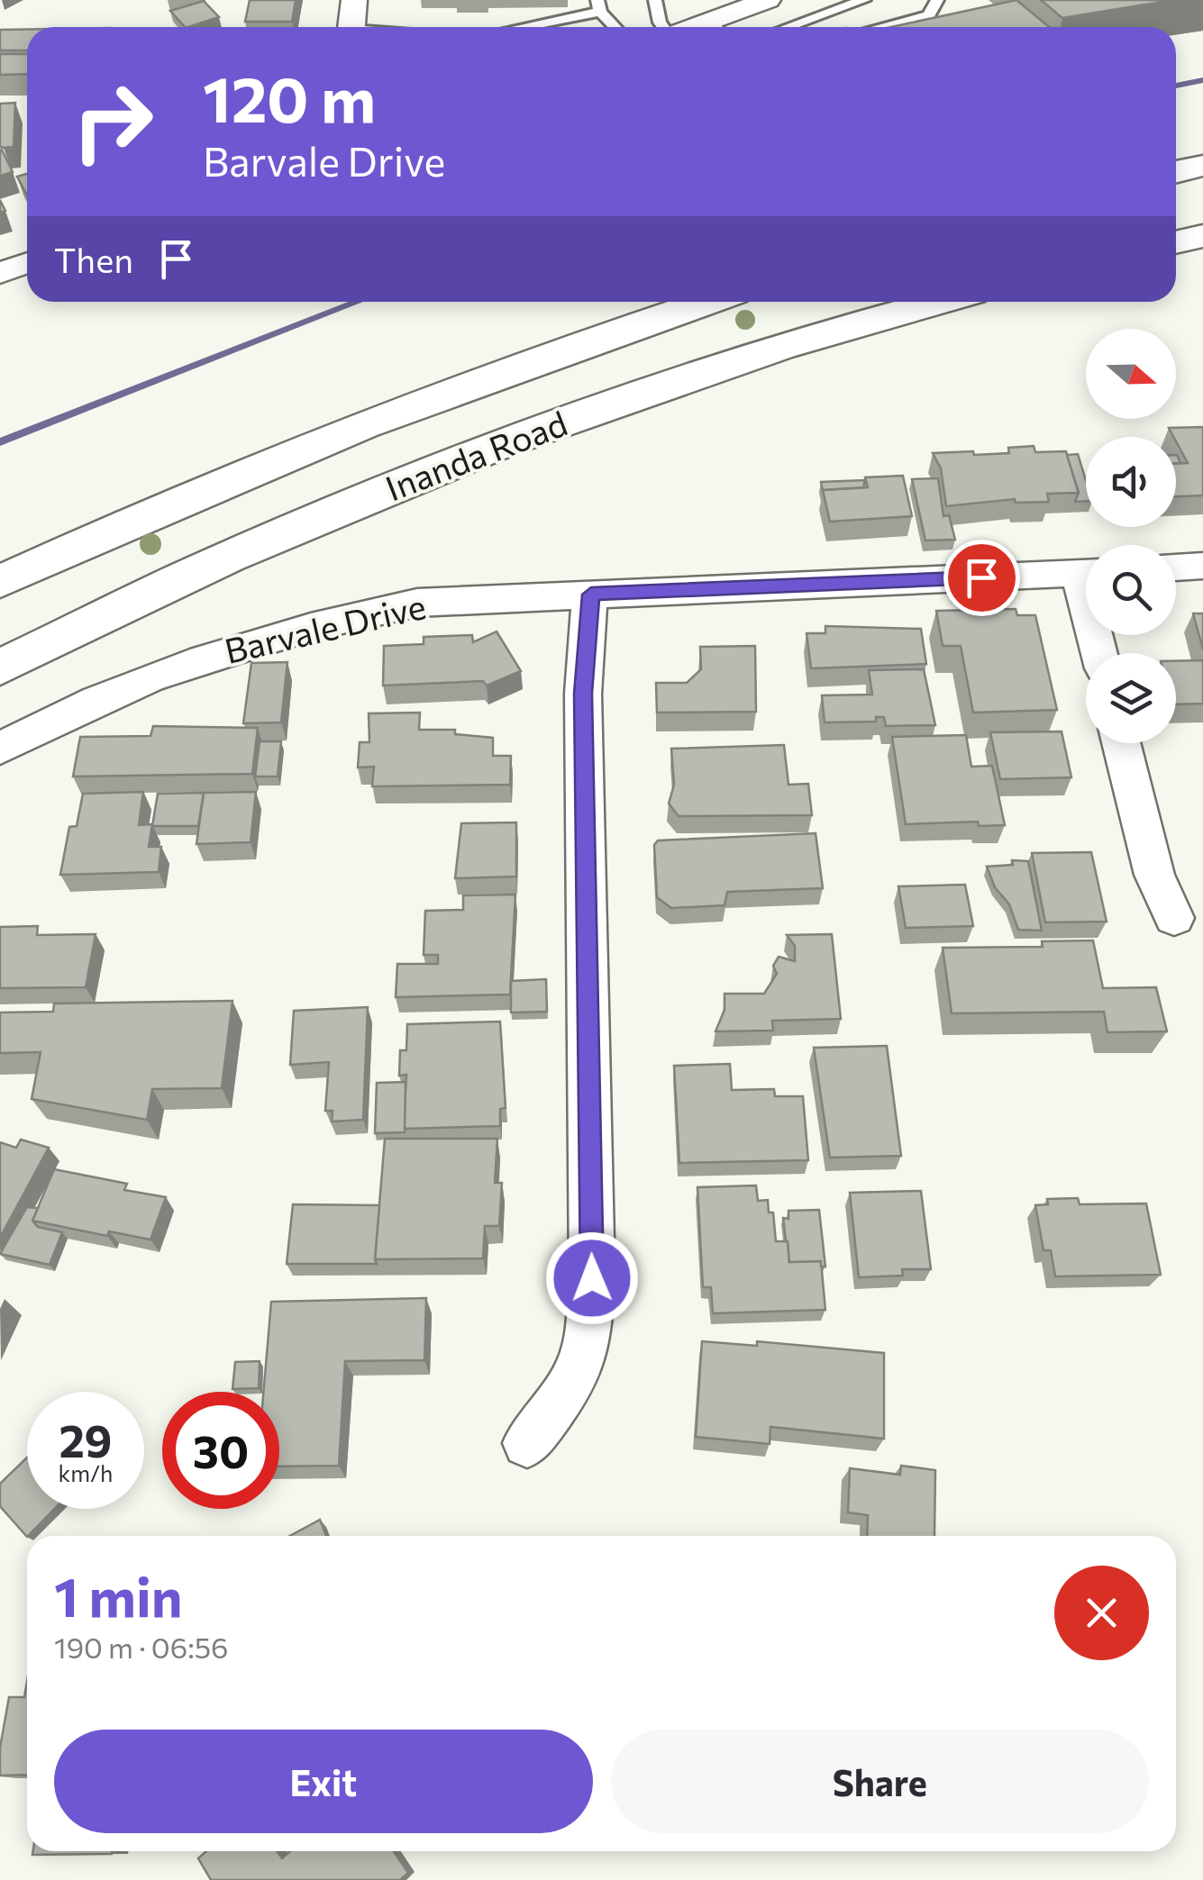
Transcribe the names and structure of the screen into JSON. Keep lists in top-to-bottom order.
{
  "streets": {
    "main road": ["Inanda Road"],
    "street": ["Barvale Drive"]
  },
  "north": "right",
  "page": {
    "turn": ["120 m", "Barvale Drive"],
    "then": "Then",
    "speed": "29 km/h",
    "limit": "30",
    "heading": ["1 min", "190 m · 06:56"],
    "buttons": ["Exit", "Share"]
  }
}
